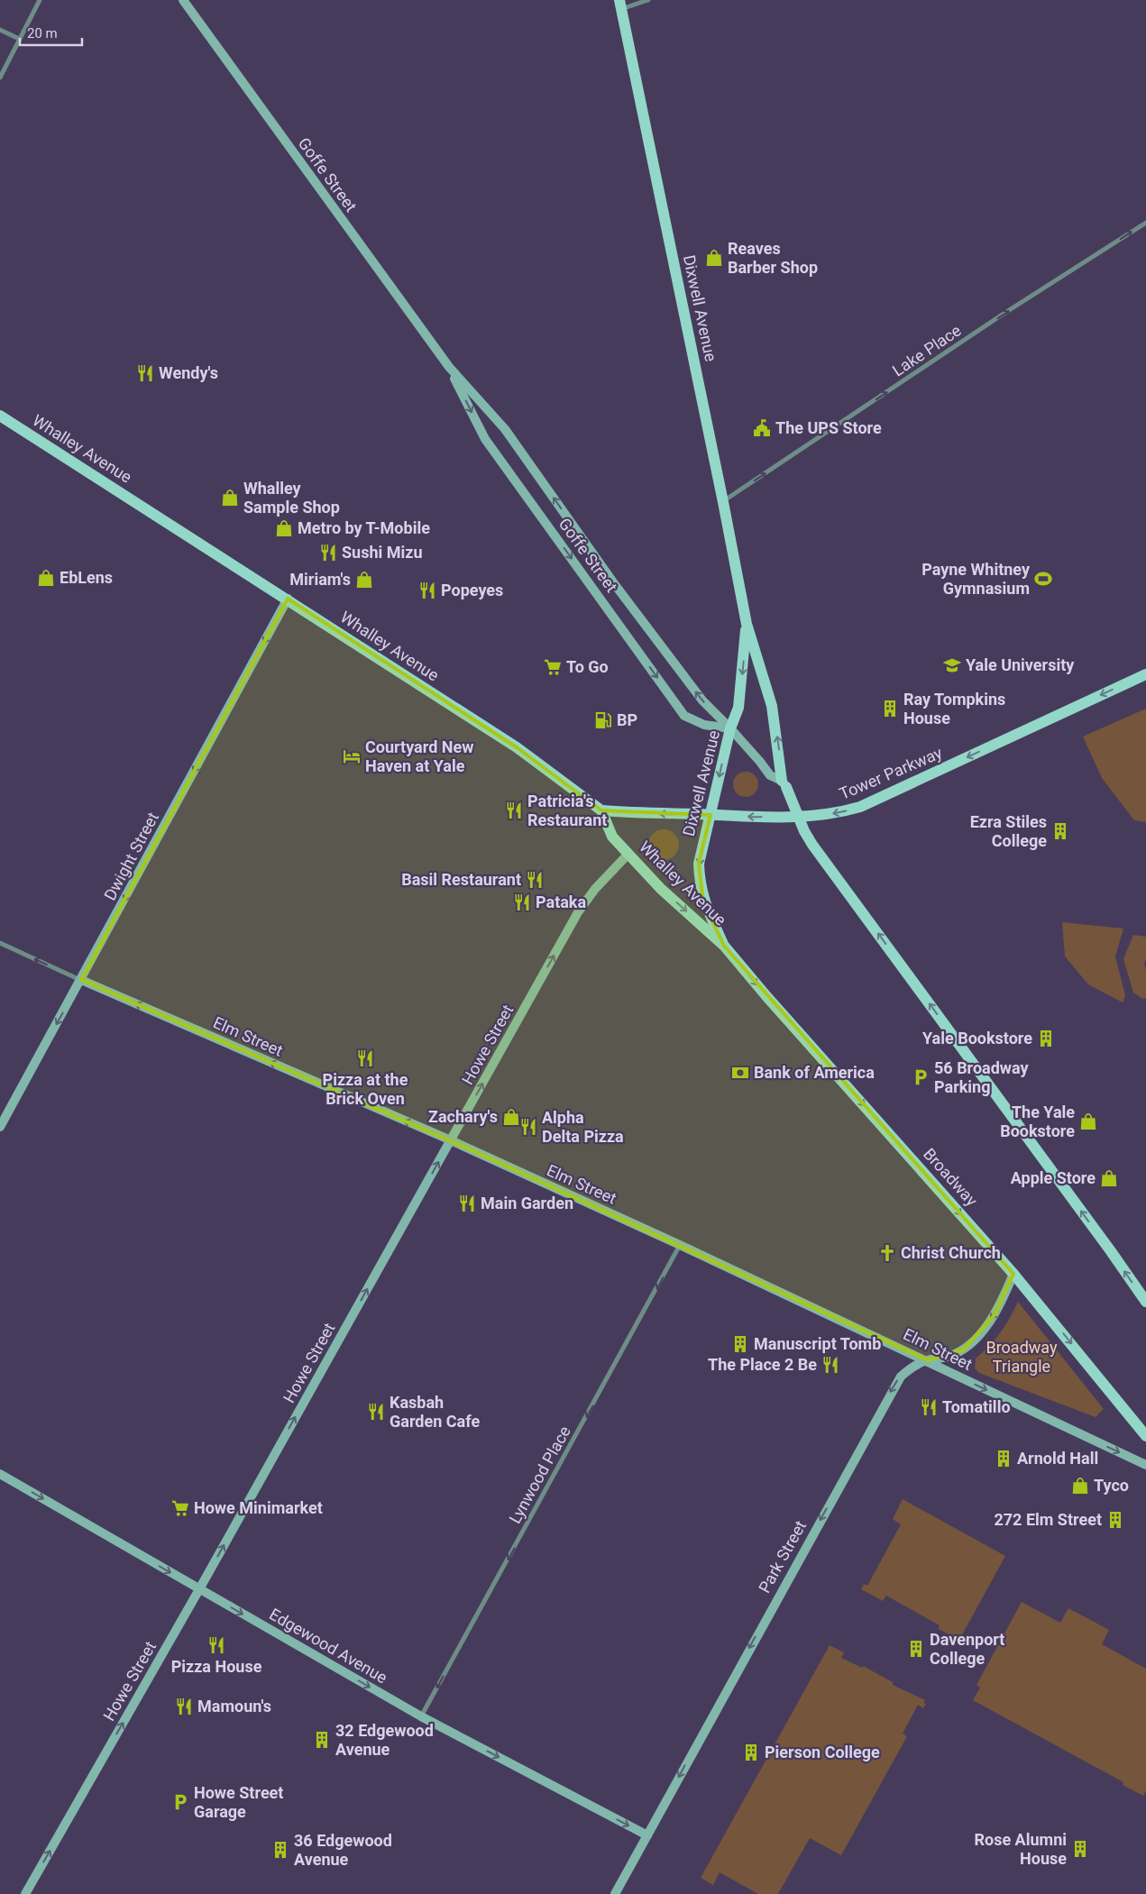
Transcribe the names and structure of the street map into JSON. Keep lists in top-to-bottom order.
{
  "streets": {
    "main road": [
      "Goffe Street",
      "Dixwell Avenue",
      "Whalley Avenue",
      "Tower Parkway",
      "Dwight Street",
      "Elm Street",
      "Howe Street",
      "Broadway",
      "Park Street",
      "Edgewood Avenue"
    ],
    "street": ["Lake Place", "Lynwood Place"]
  },
  "crossings": [
    ["Goffe Street", "Dixwell Avenue"],
    ["Dixwell Avenue", "Lake Place"],
    ["Dixwell Avenue", "Whalley Avenue"],
    ["Dixwell Avenue", "Tower Parkway"],
    ["Dixwell Avenue", "Broadway"],
    ["Whalley Avenue", "Tower Parkway"],
    ["Whalley Avenue", "Dwight Street"],
    ["Whalley Avenue", "Howe Street"],
    ["Whalley Avenue", "Broadway"],
    ["Dwight Street", "Elm Street"],
    ["Elm Street", "Howe Street"],
    ["Elm Street", "Lynwood Place"],
    ["Elm Street", "Park Street"],
    ["Howe Street", "Edgewood Avenue"],
    ["Broadway", "Park Street"],
    ["Lynwood Place", "Edgewood Avenue"],
    ["Park Street", "Edgewood Avenue"]
  ],
  "one_way": [
    "Lake Place",
    "Tower Parkway",
    "Dwight Street",
    "Howe Street",
    "Lynwood Place",
    "Park Street",
    "Edgewood Avenue"
  ],
  "parks": ["Broadway Triangle"],
  "places": {
    "shop": [
      "Reaves Barber Shop",
      "Whalley Sample Shop",
      "Metro by T-Mobile",
      "EbLens",
      "Miriam's",
      "Zachary's",
      "The Yale Bookstore",
      "Apple Store",
      "Tyco"
    ],
    "restaurant": [
      "Wendy's",
      "Sushi Mizu",
      "Popeyes",
      "Patricia's Restaurant",
      "Basil Restaurant",
      "Pataka",
      "Pizza at the Brick Oven",
      "Alpha Delta Pizza",
      "Main Garden",
      "The Place 2 Be",
      "Tomatillo",
      "Kasbah Garden Cafe",
      "Pizza House",
      "Mamoun's"
    ],
    "public building": ["The UPS Store"],
    "sports": ["Payne Whitney Gymnasium"],
    "school or university": ["Yale University"],
    "supermarket": ["To Go", "Howe Minimarket"],
    "building": [
      "Ray Tompkins House",
      "Ezra Stiles College",
      "Yale Bookstore",
      "Manuscript Tomb",
      "Arnold Hall",
      "272 Elm Street",
      "Davenport College",
      "32 Edgewood Avenue",
      "Pierson College",
      "Rose Alumni House",
      "36 Edgewood Avenue"
    ],
    "fuel station": ["BP"],
    "hotel": ["Courtyard New Haven at Yale"],
    "bank": ["Bank of America"],
    "parking": ["56 Broadway Parking", "Howe Street Garage"],
    "church": ["Christ Church"]
  },
  "scale_bar": "20 m"
}
